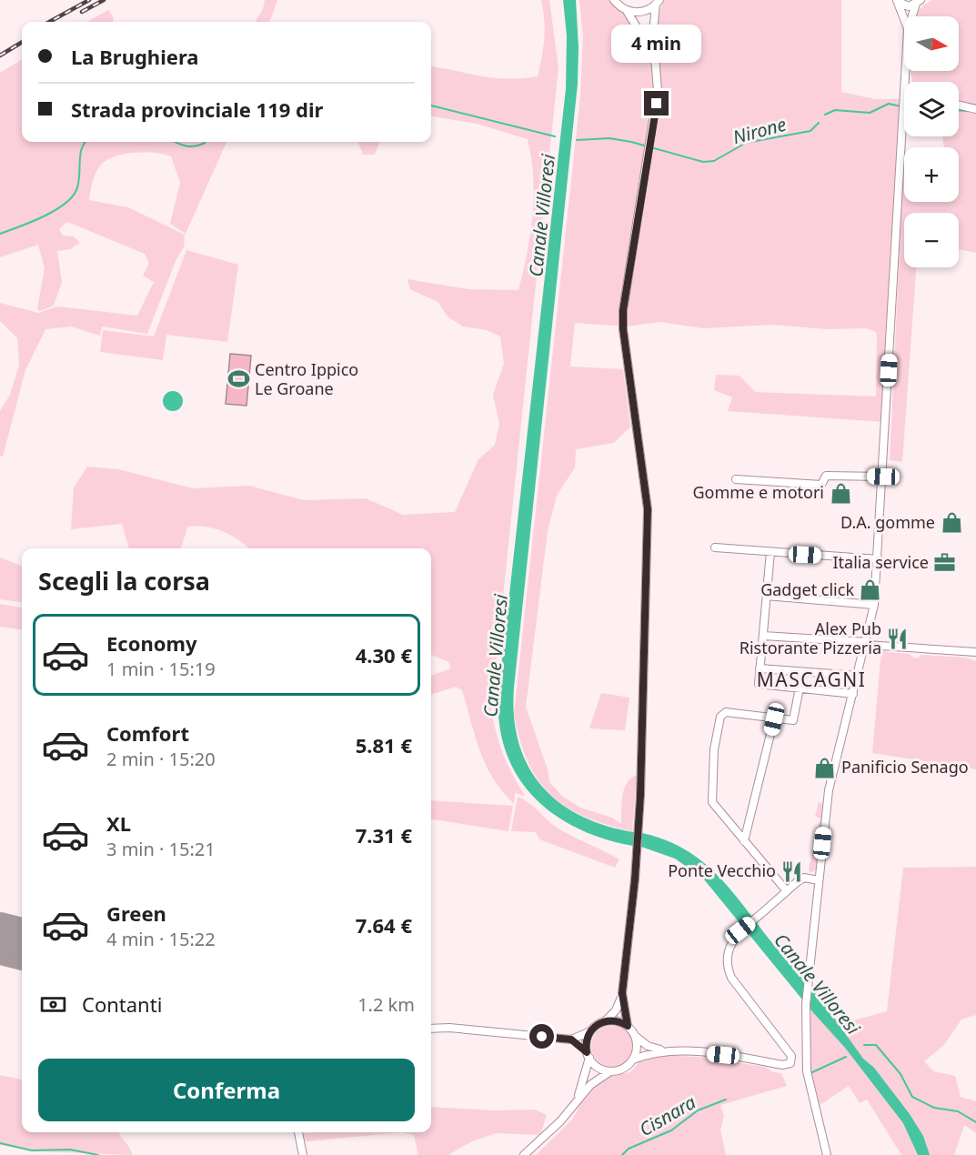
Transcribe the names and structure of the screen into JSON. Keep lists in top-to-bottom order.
{
  "districts": ["MASCAGNI"],
  "water": ["Nirone", "Canale Villoresi", "Cisnara"],
  "places": {
    "sports": ["Centro Ippico Le Groane"],
    "shop": [
      "Gomme e motori",
      "D.A. gomme",
      "Gadget click",
      "Panificio Senago"
    ],
    "office": ["Italia service"],
    "restaurant": ["Alex Pub Ristorante Pizzeria", "Ponte Vecchio"]
  },
  "north": "right",
  "page": {
    "map_buttons": ["+", "−"],
    "banner": ["La Brughiera", "Strada provinciale 119 dir"],
    "bubble": "4 min",
    "heading": "Scegli la corsa",
    "list": [
      {
        "name": "Economy",
        "note": "1 min · 15:19",
        "value": "4.30 €"
      },
      {
        "name": "Comfort",
        "note": "2 min · 15:20",
        "value": "5.81 €"
      },
      {
        "name": "XL",
        "note": "3 min · 15:21",
        "value": "7.31 €"
      },
      {
        "name": "Green",
        "note": "4 min · 15:22",
        "value": "7.64 €"
      }
    ],
    "pay": ["Contanti", "1.2 km"],
    "buttons": "Conferma"
  }
}
